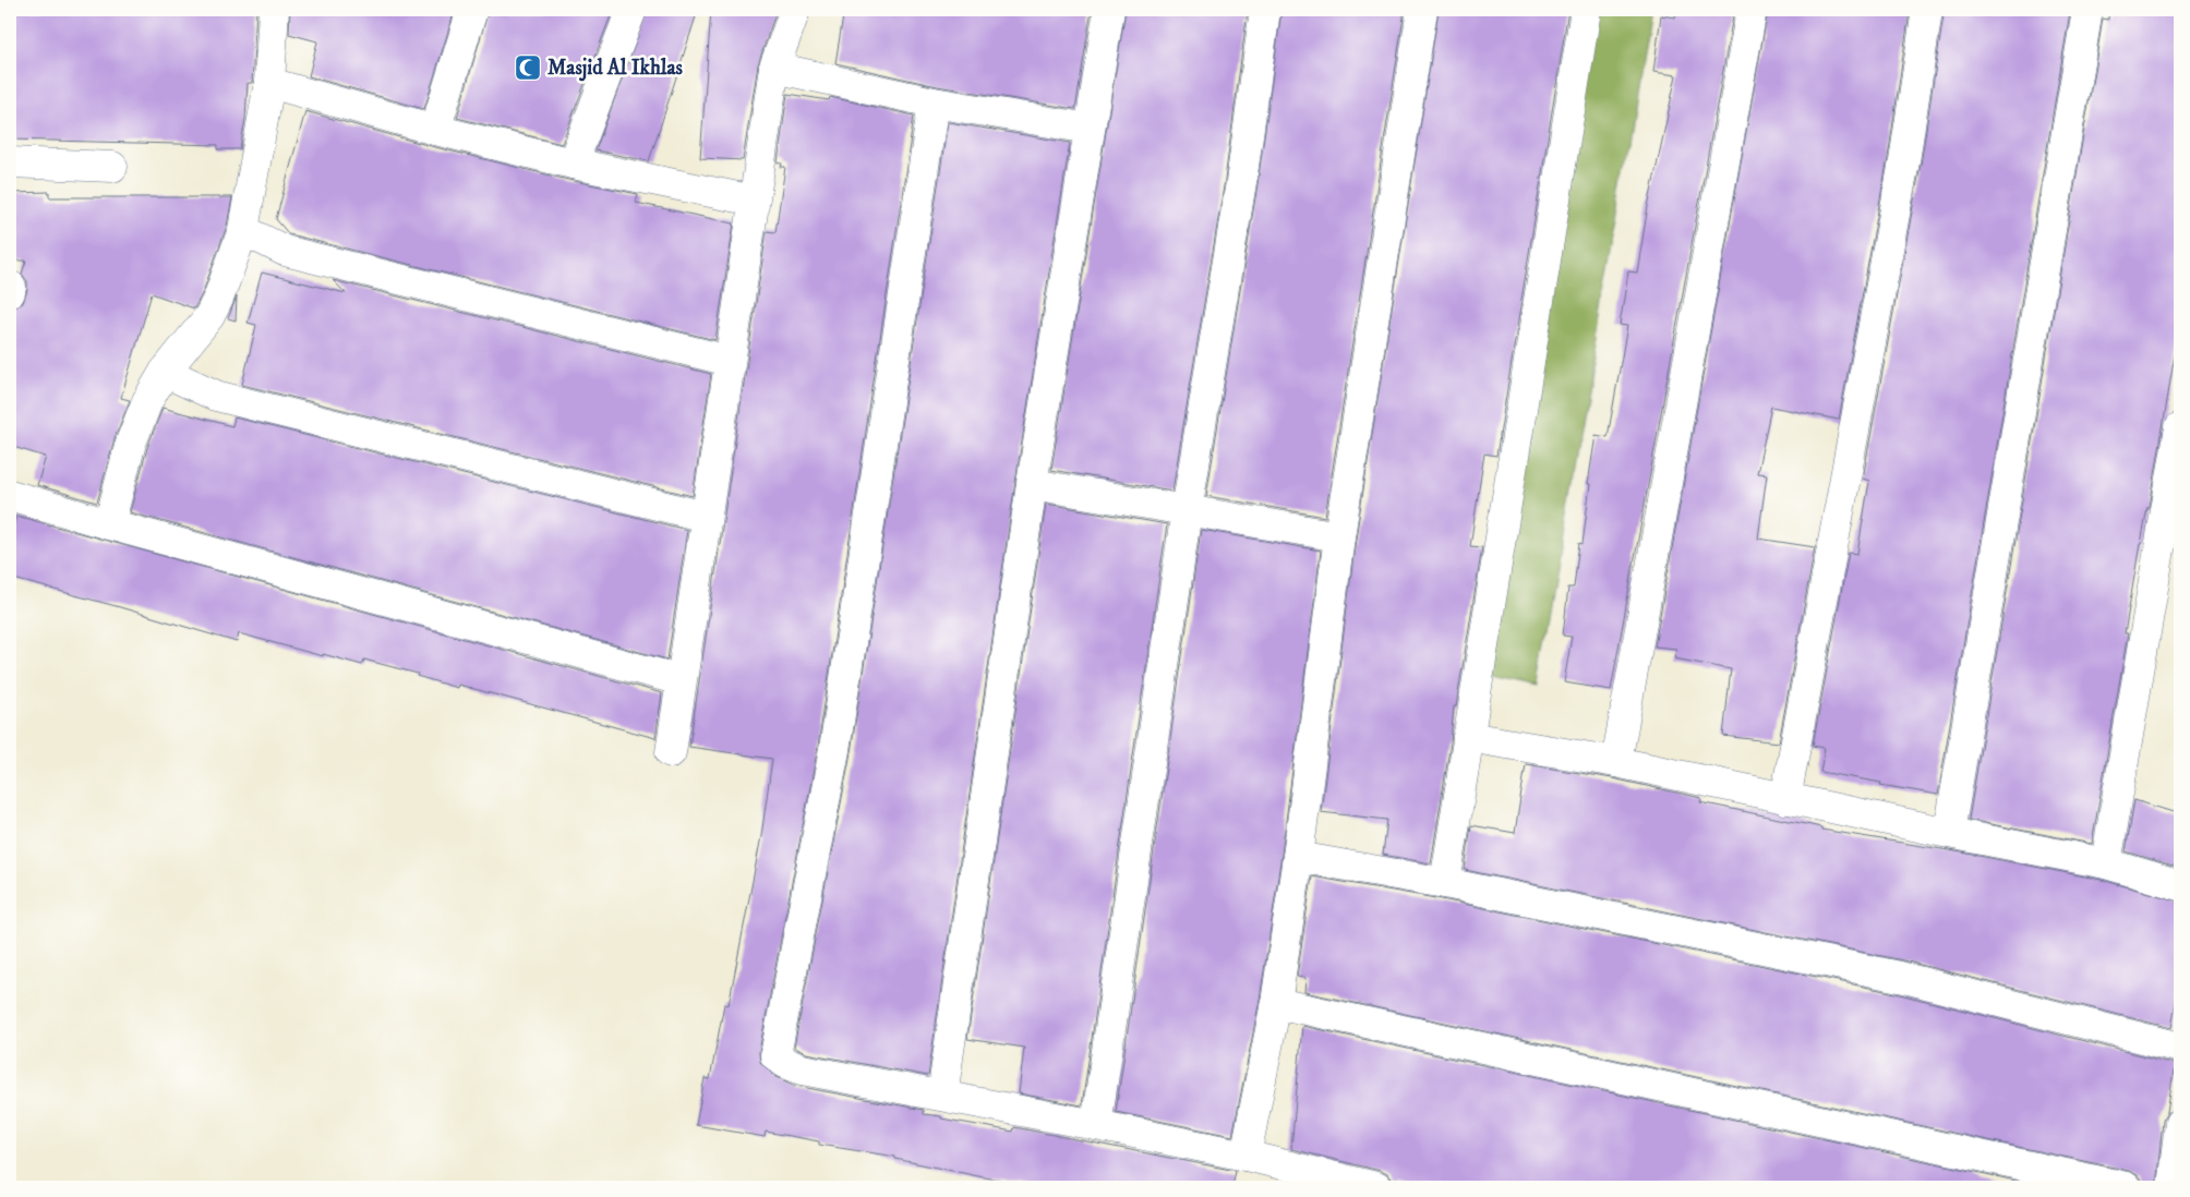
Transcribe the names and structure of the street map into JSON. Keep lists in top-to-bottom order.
{
  "places": {
    "mosque": ["Masjid Al Ikhlas"]
  }
}
